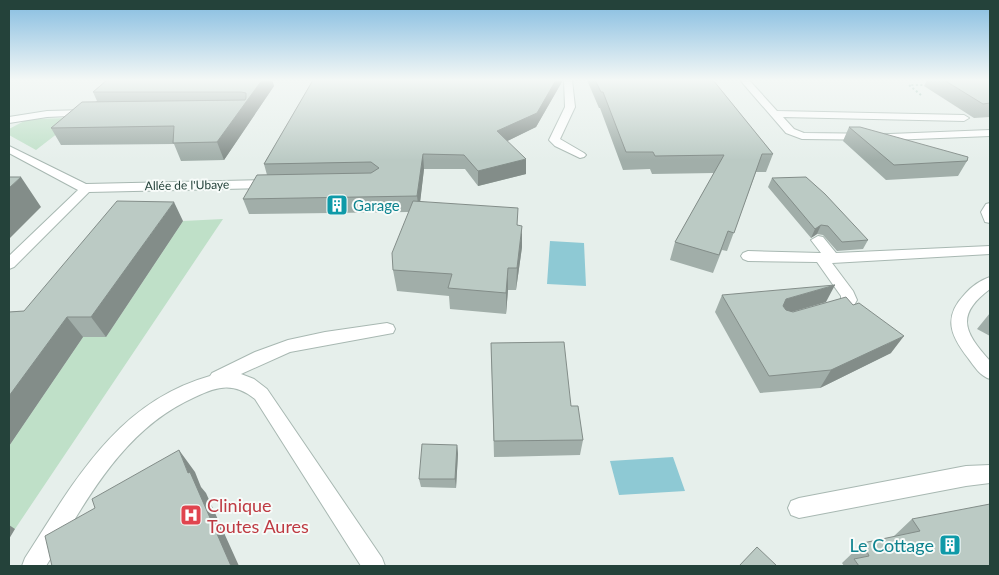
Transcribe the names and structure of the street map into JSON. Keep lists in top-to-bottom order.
{
  "streets": {
    "street": ["Allée de l'Ubaye"]
  },
  "places": {
    "building": ["Garage", "Le Cottage"],
    "hospital": ["Clinique Toutes Aures"]
  }
}
